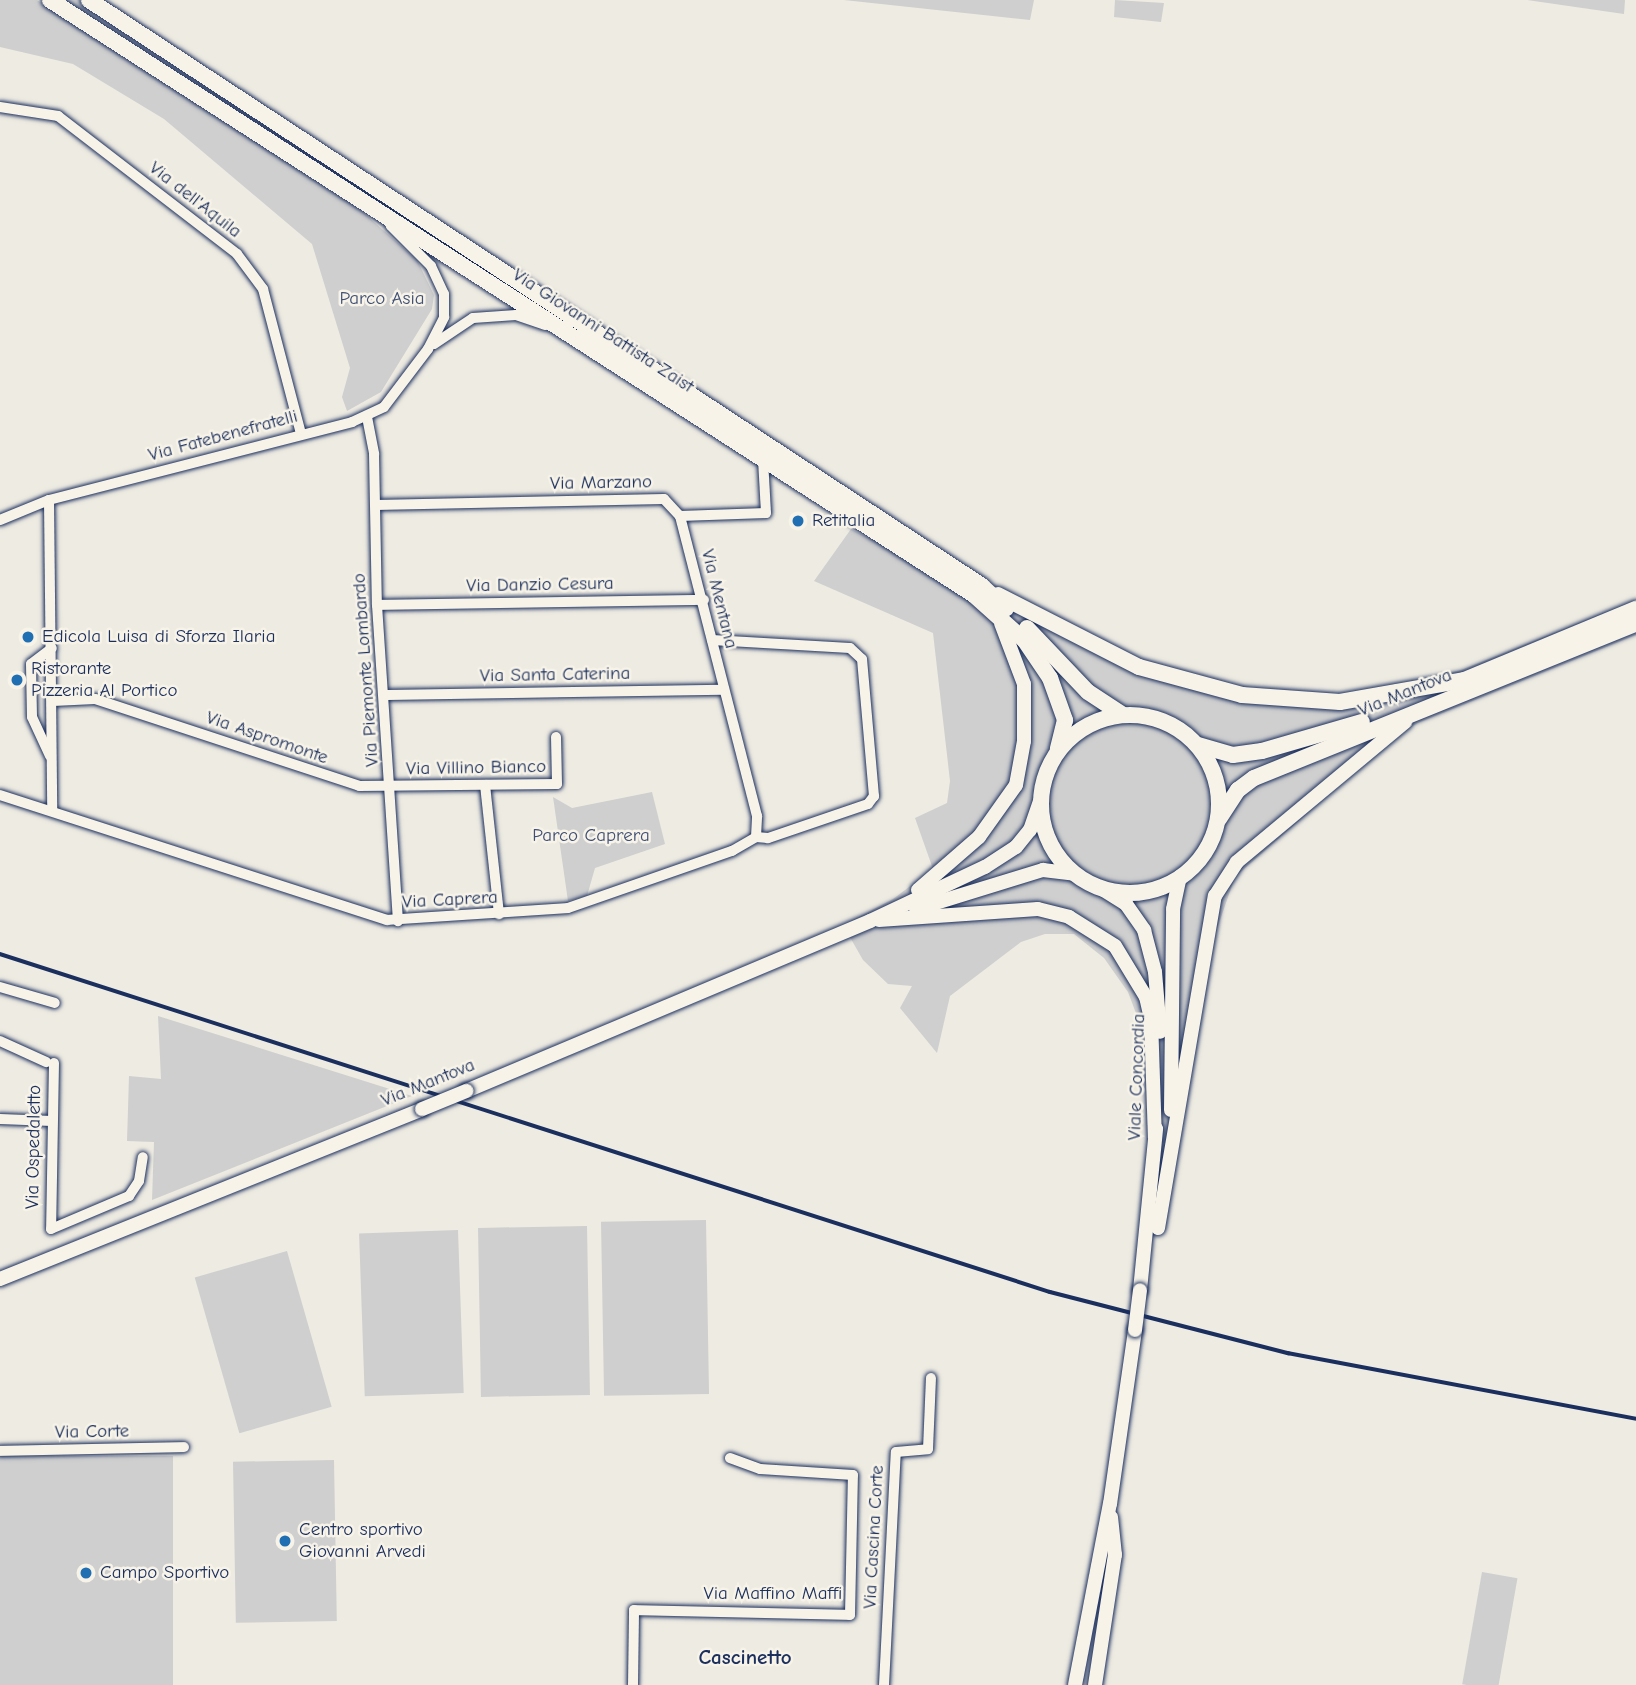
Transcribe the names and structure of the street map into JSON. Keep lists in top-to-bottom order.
{
  "streets": {
    "main road": ["Via Giovanni Battista Zaist", "Via Mantova", "Viale Concordia"],
    "street": [
      "Via dell'Aquila",
      "Via Fatebenefratelli",
      "Via Marzano",
      "Via Danzio Cesura",
      "Via Mentana",
      "Via Piemonte Lombardo",
      "Via Santa Caterina",
      "Via Aspromonte",
      "Via Villino Bianco",
      "Via Caprera",
      "Via Ospedaletto",
      "Via Corte",
      "Via Cascina Corte",
      "Via Maffino Maffi"
    ]
  },
  "crossings": [
    ["Via dell'Aquila", "Via Fatebenefratelli"],
    ["Via Giovanni Battista Zaist", "Via Fatebenefratelli"],
    ["Via Giovanni Battista Zaist", "Via Mantova"],
    ["Via Giovanni Battista Zaist", "Viale Concordia"],
    ["Via Fatebenefratelli", "Via Piemonte Lombardo"],
    ["Via Marzano", "Via Mentana"],
    ["Via Marzano", "Via Piemonte Lombardo"],
    ["Via Danzio Cesura", "Via Mentana"],
    ["Via Danzio Cesura", "Via Piemonte Lombardo"],
    ["Via Mentana", "Via Santa Caterina"],
    ["Via Mentana", "Via Caprera"],
    ["Via Piemonte Lombardo", "Via Santa Caterina"],
    ["Via Piemonte Lombardo", "Via Aspromonte"],
    ["Via Piemonte Lombardo", "Via Villino Bianco"],
    ["Via Piemonte Lombardo", "Via Caprera"],
    ["Via Mantova", "Viale Concordia"],
    ["Via Aspromonte", "Via Villino Bianco"]
  ],
  "districts": ["Cascinetto"],
  "parks": ["Parco Asia", "Parco Caprera"],
  "places": [
    "Retitalia",
    "Edicola Luisa di Sforza Ilaria",
    "Ristorante Pizzeria Al Portico",
    "Centro sportivo Giovanni Arvedi",
    "Campo Sportivo"
  ]
}
